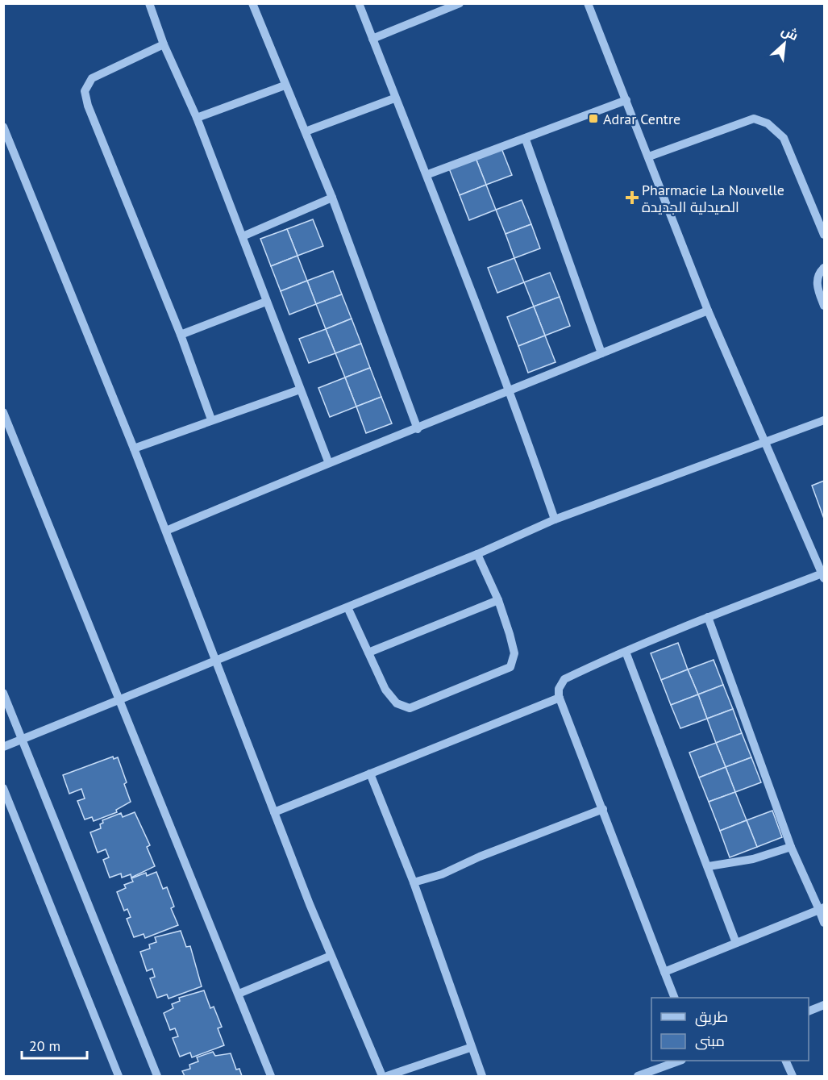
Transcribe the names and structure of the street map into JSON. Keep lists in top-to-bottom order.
{
  "places": {
    "transit": ["Adrar Centre"],
    "health": ["Pharmacie La Nouvelle الصيدلية الجديدة"]
  },
  "legend": ["طريق", "مبنى"],
  "scale_bar": "20 m",
  "north": "top right"
}
